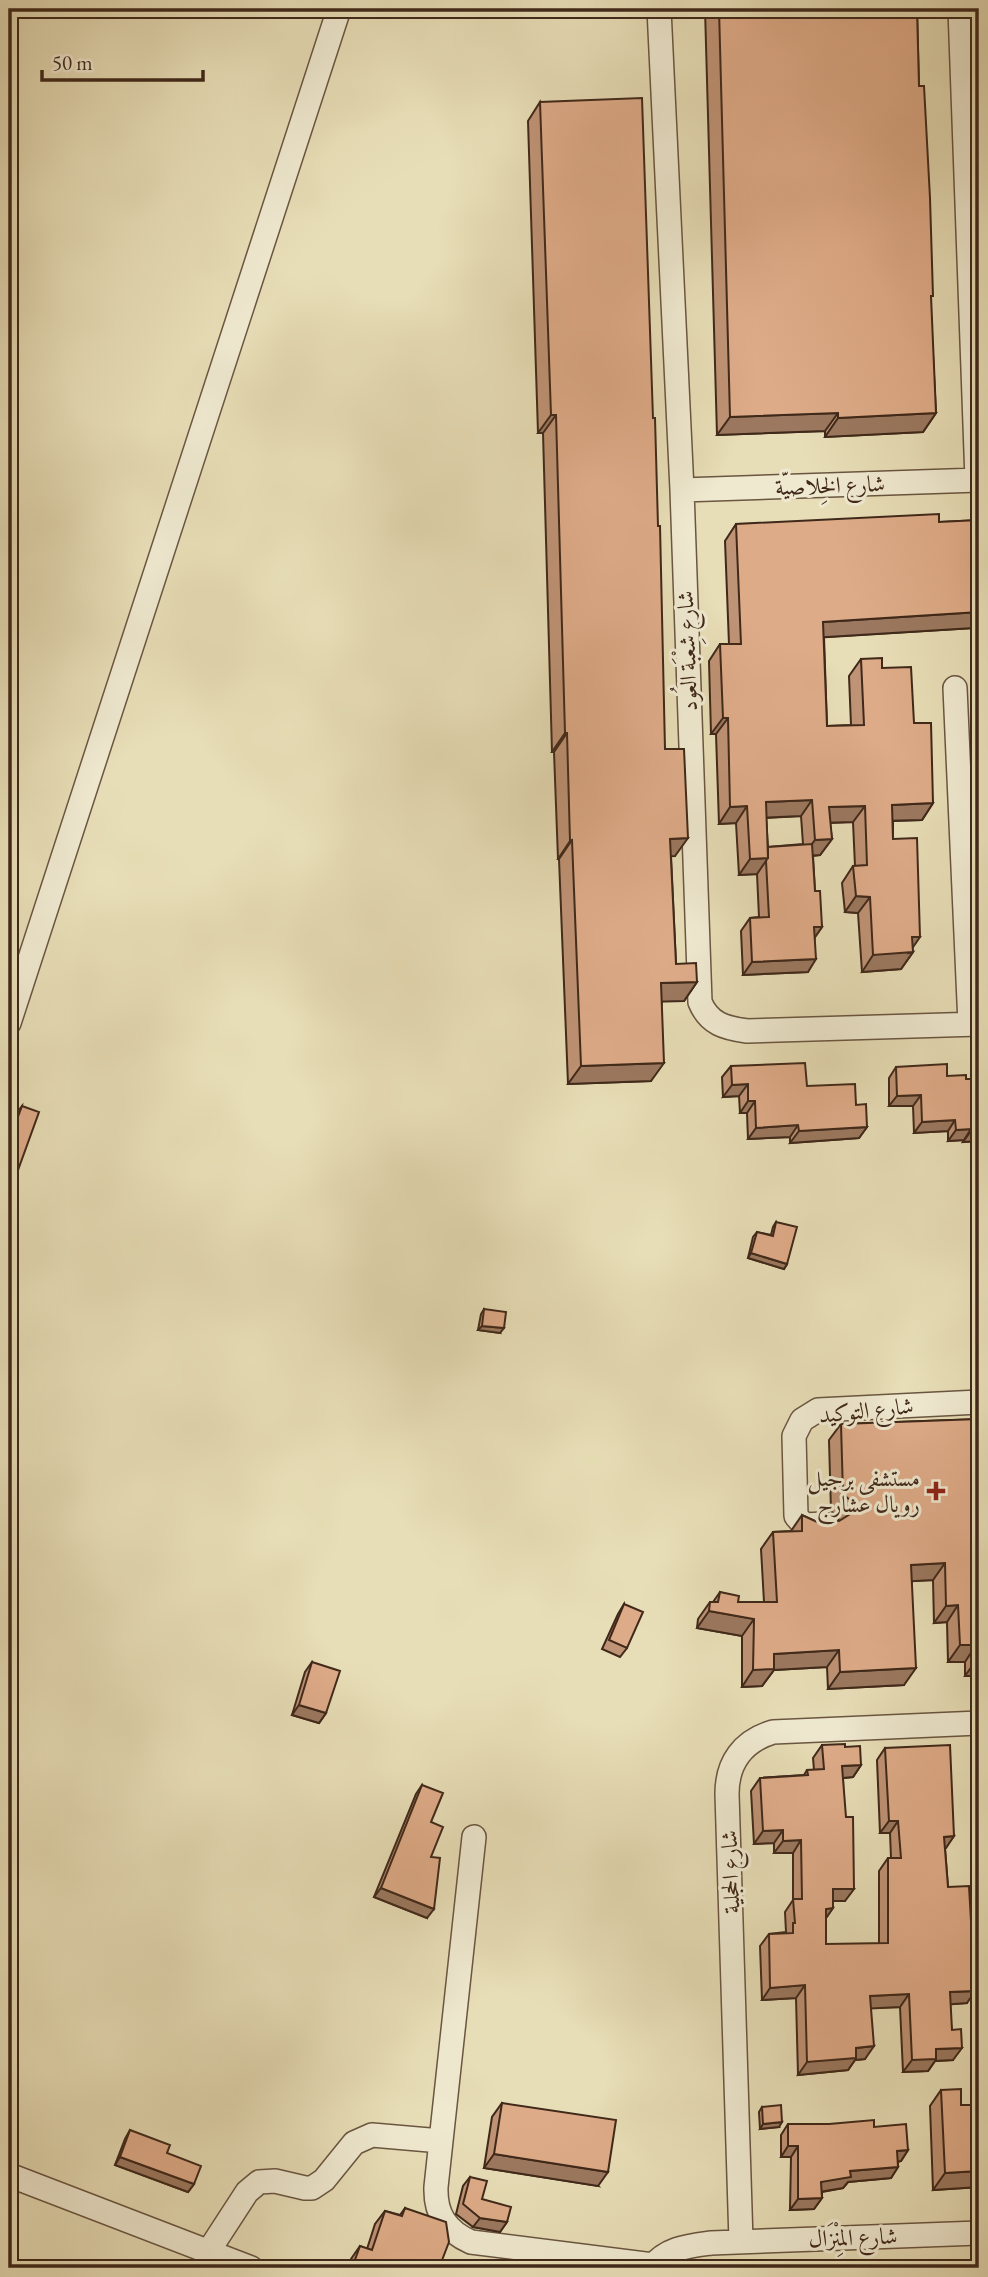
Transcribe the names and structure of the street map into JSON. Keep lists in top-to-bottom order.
{
  "streets": {
    "street": [
      "شارع الخِلاصيّة",
      "شارع شِعْبَة العُود",
      "شارع التوكيد",
      "شارع الحجلية",
      "شارع المِنْزَال"
    ]
  },
  "crossings": [
    ["شارع الخِلاصيّة", "شارع شِعْبَة العُود"],
    ["شارع الحجلية", "شارع المِنْزَال"]
  ],
  "places": {
    "health": ["مستشفى برجيل رويال عشارج"]
  },
  "scale_bar": "50 m"
}
